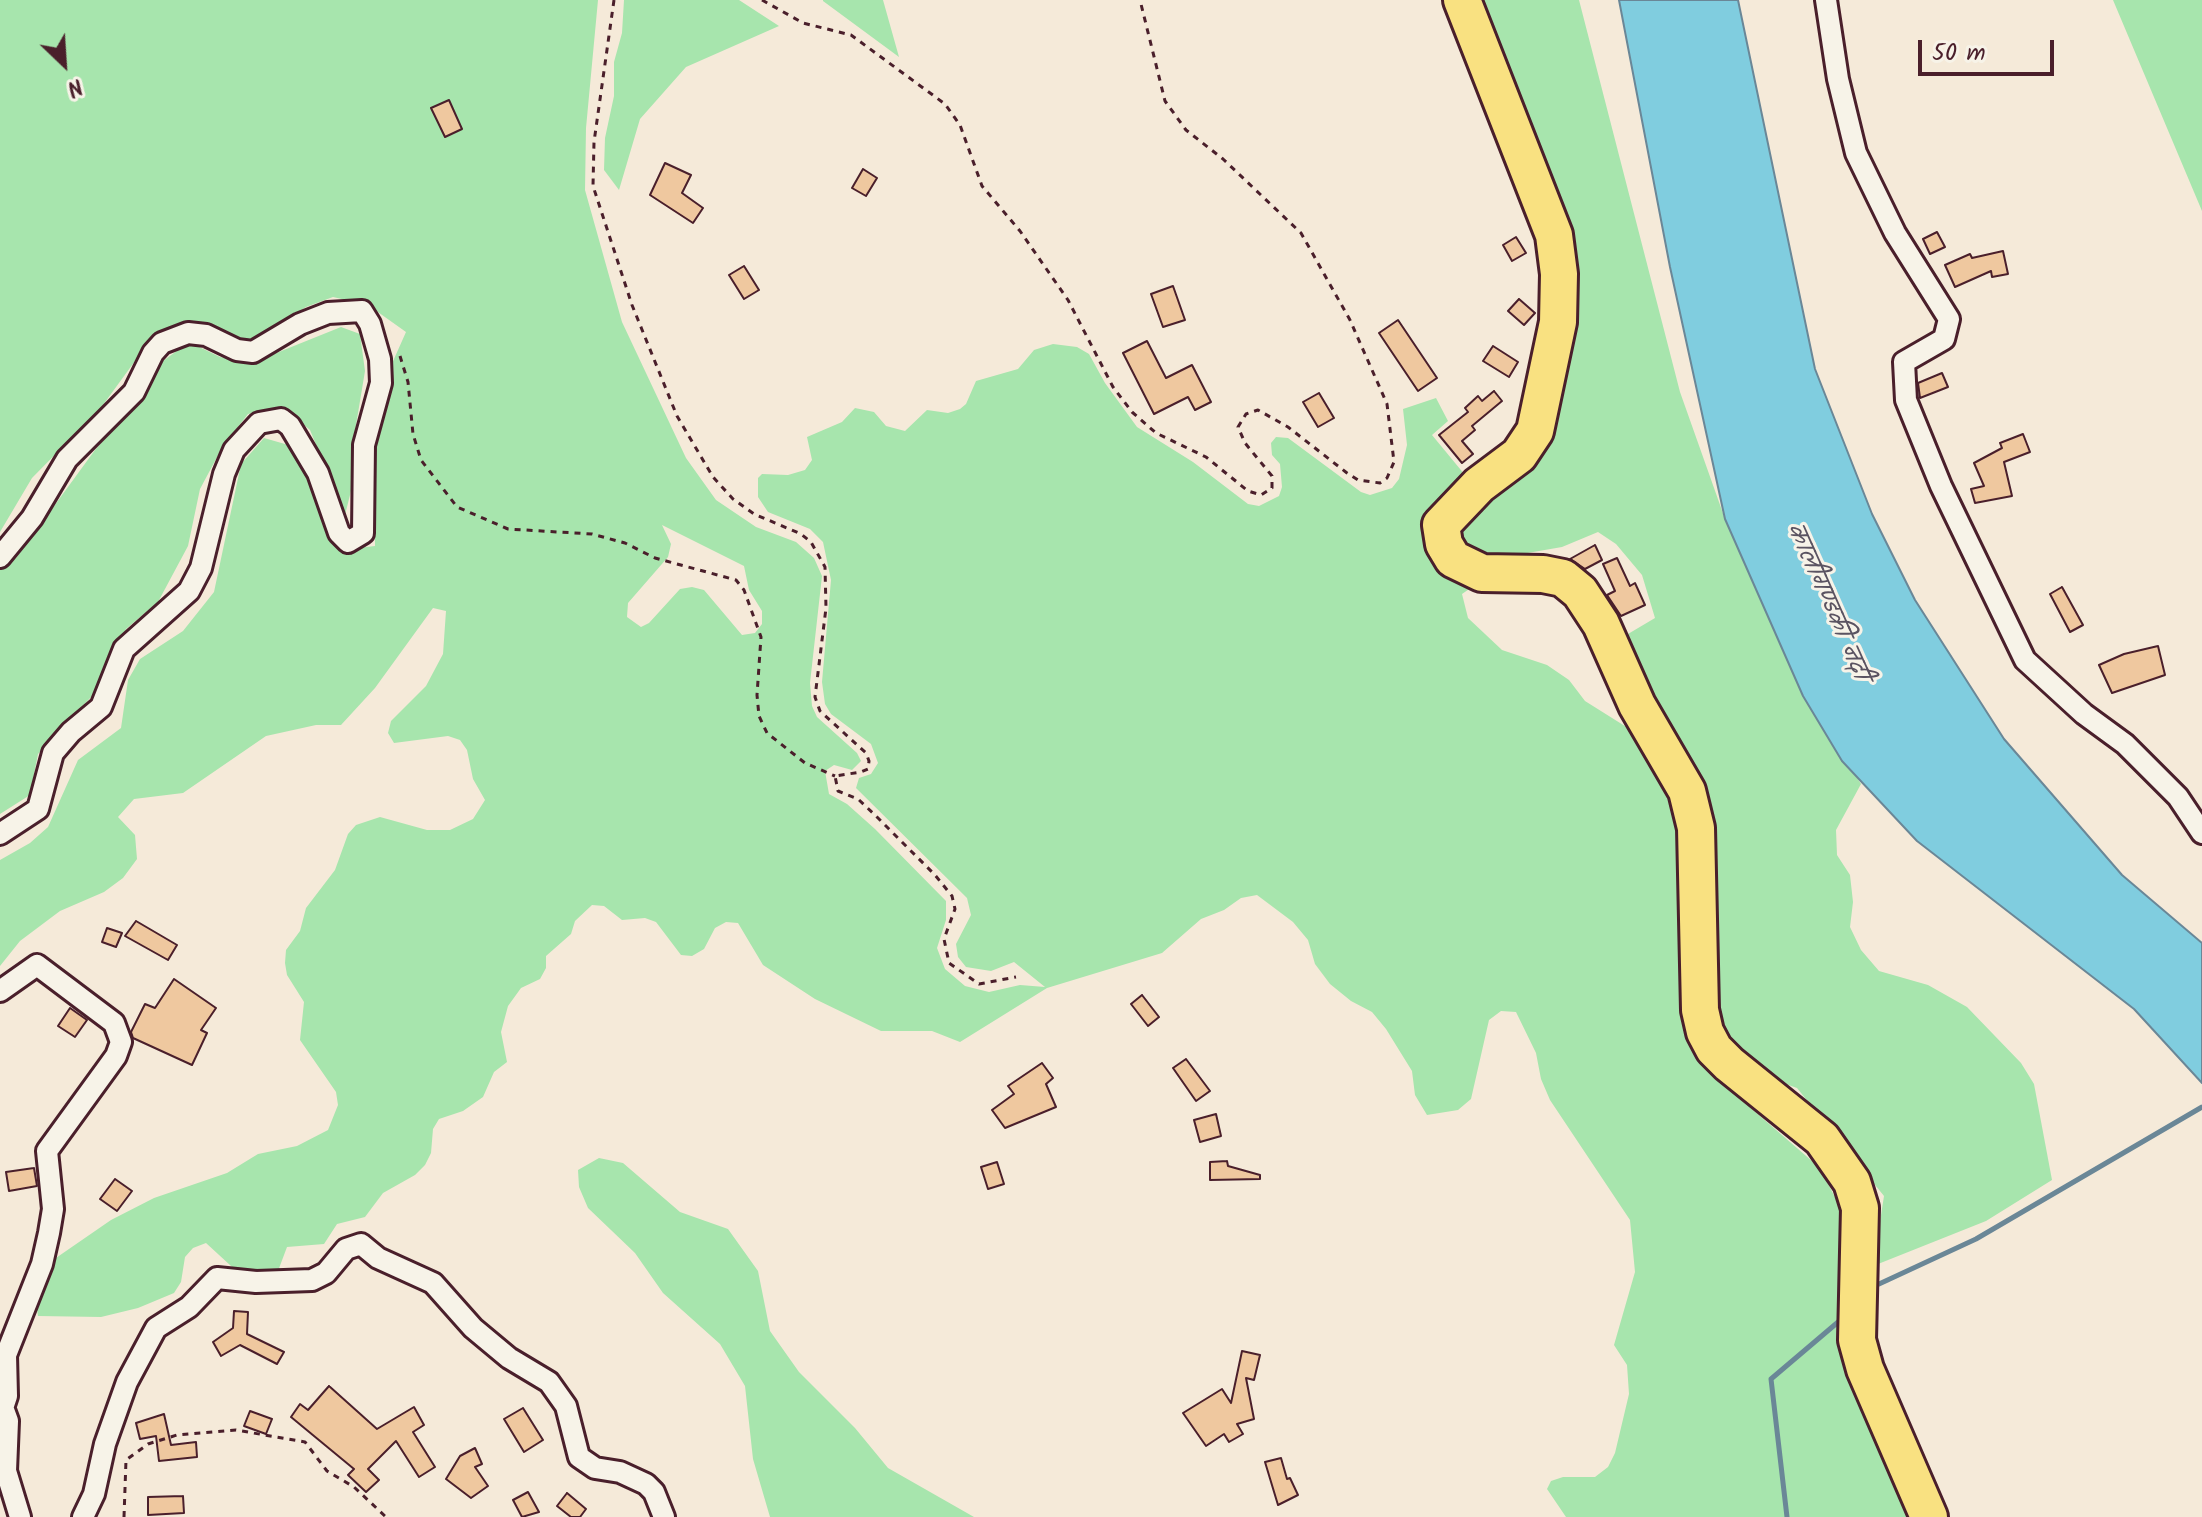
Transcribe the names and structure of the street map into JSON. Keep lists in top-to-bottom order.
{
  "water": ["कालीगण्डकी नदी"],
  "scale_bar": "50 m",
  "north": "bottom right"
}
